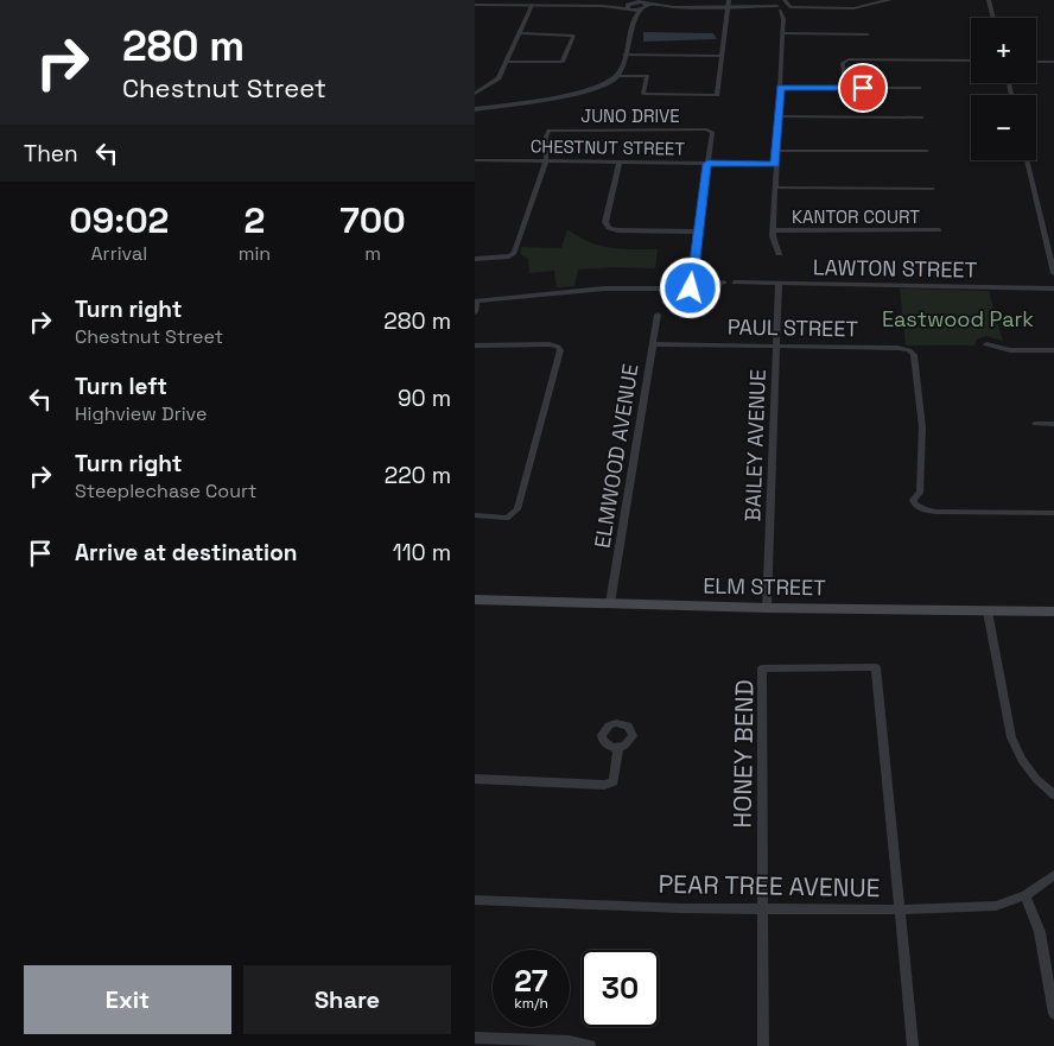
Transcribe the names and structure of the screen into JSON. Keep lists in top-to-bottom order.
{
  "streets": {
    "main road": ["ELM STREET"],
    "street": [
      "JUNO DRIVE",
      "CHESTNUT STREET",
      "KANTOR COURT",
      "LAWTON STREET",
      "PAUL STREET",
      "BAILEY AVENUE",
      "ELMWOOD AVENUE",
      "HONEY BEND",
      "PEAR TREE AVENUE"
    ]
  },
  "crossings": [
    ["JUNO DRIVE", "CHESTNUT STREET"],
    ["LAWTON STREET", "BAILEY AVENUE"],
    ["PAUL STREET", "BAILEY AVENUE"],
    ["PAUL STREET", "ELMWOOD AVENUE"],
    ["BAILEY AVENUE", "ELM STREET"],
    ["ELMWOOD AVENUE", "ELM STREET"],
    ["HONEY BEND", "PEAR TREE AVENUE"]
  ],
  "parks": ["Eastwood Park"],
  "page": {
    "turn": ["280 m", "Chestnut Street"],
    "map_buttons": ["+", "−"],
    "then": "Then",
    "eta": [
      "09:02",
      "Arrival",
      "2",
      "min",
      "700",
      "m"
    ],
    "list": [
      {
        "name": "Turn right",
        "note": "Chestnut Street",
        "value": "280 m"
      },
      {
        "name": "Turn left",
        "note": "Highview Drive",
        "value": "90 m"
      },
      {
        "name": "Turn right",
        "note": "Steeplechase Court",
        "value": "220 m"
      },
      {
        "name": "Arrive at destination",
        "value": "110 m"
      }
    ],
    "speed": "27 km/h",
    "limit": "30",
    "buttons": ["Exit", "Share"]
  }
}
